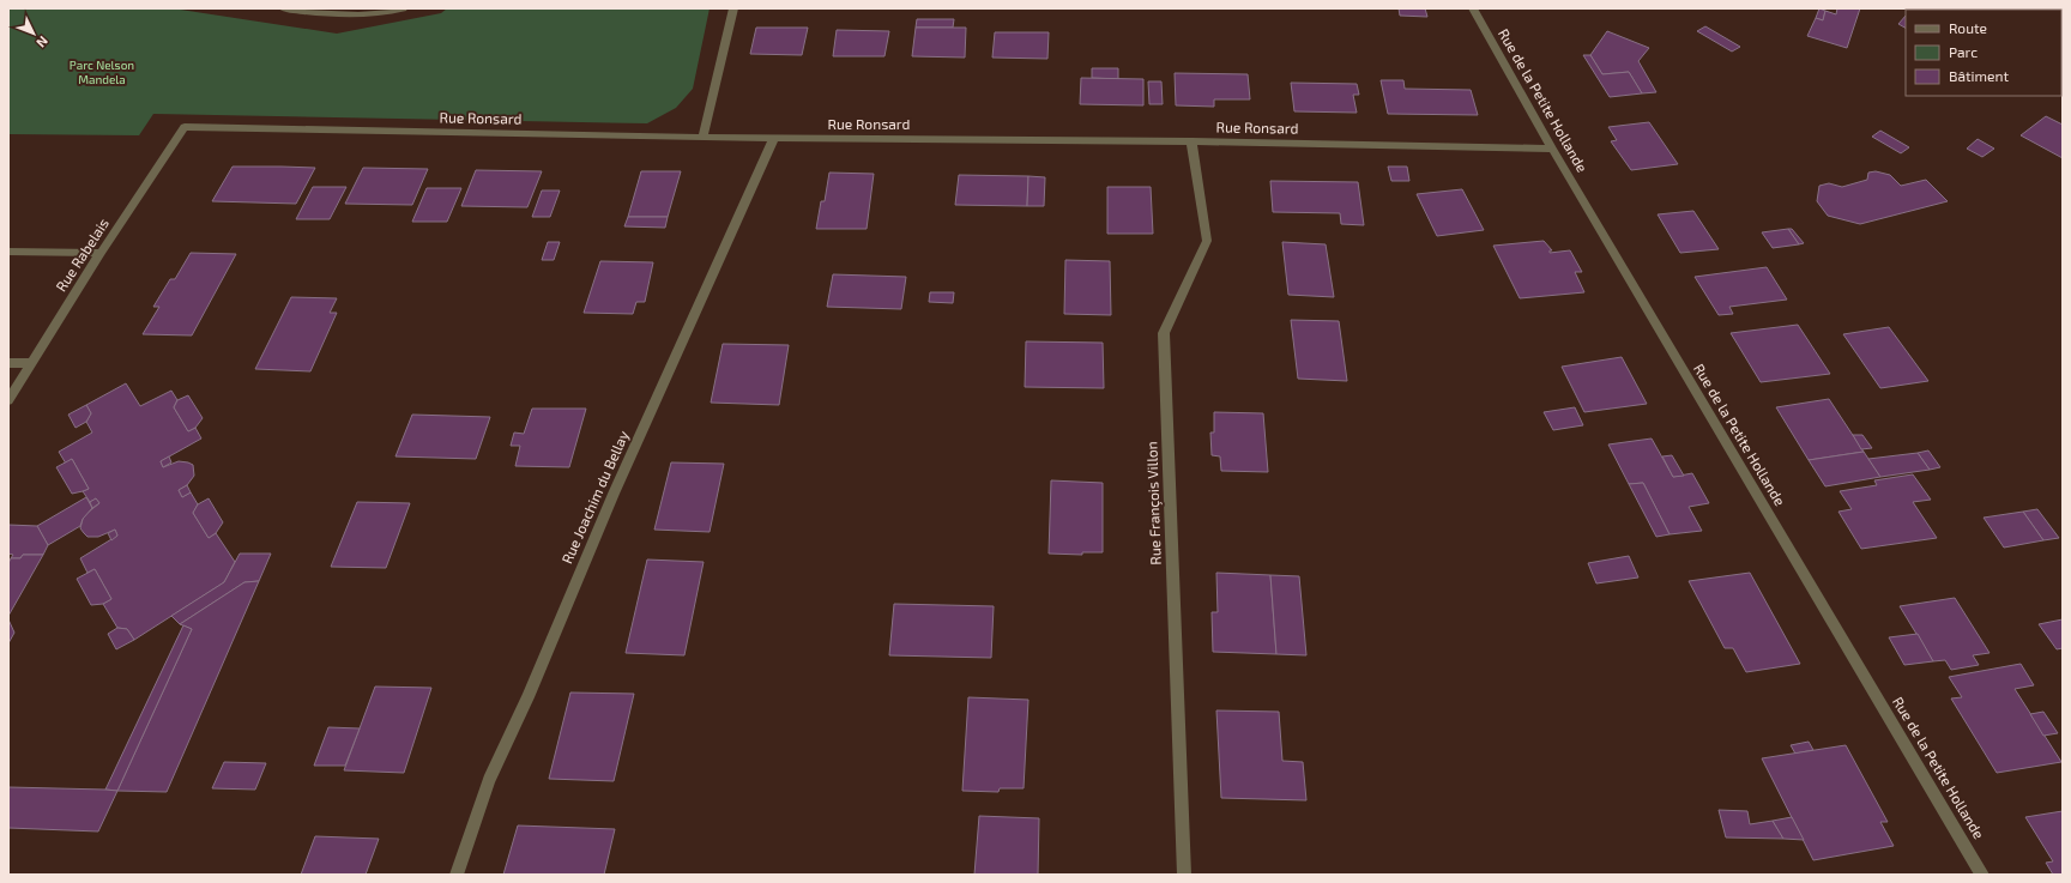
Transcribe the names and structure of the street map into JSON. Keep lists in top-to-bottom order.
{
  "streets": {
    "street": [
      "Rue de la Petite Hollande",
      "Rue Ronsard",
      "Rue Rabelais",
      "Rue Joachim du Bellay",
      "Rue François Villon"
    ]
  },
  "crossings": [
    ["Rue de la Petite Hollande", "Rue Ronsard"],
    ["Rue Ronsard", "Rue Rabelais"],
    ["Rue Ronsard", "Rue Joachim du Bellay"],
    ["Rue Ronsard", "Rue François Villon"]
  ],
  "parks": ["Parc Nelson Mandela"],
  "legend": ["Route", "Parc", "Bâtiment"],
  "north": "bottom right"
}
